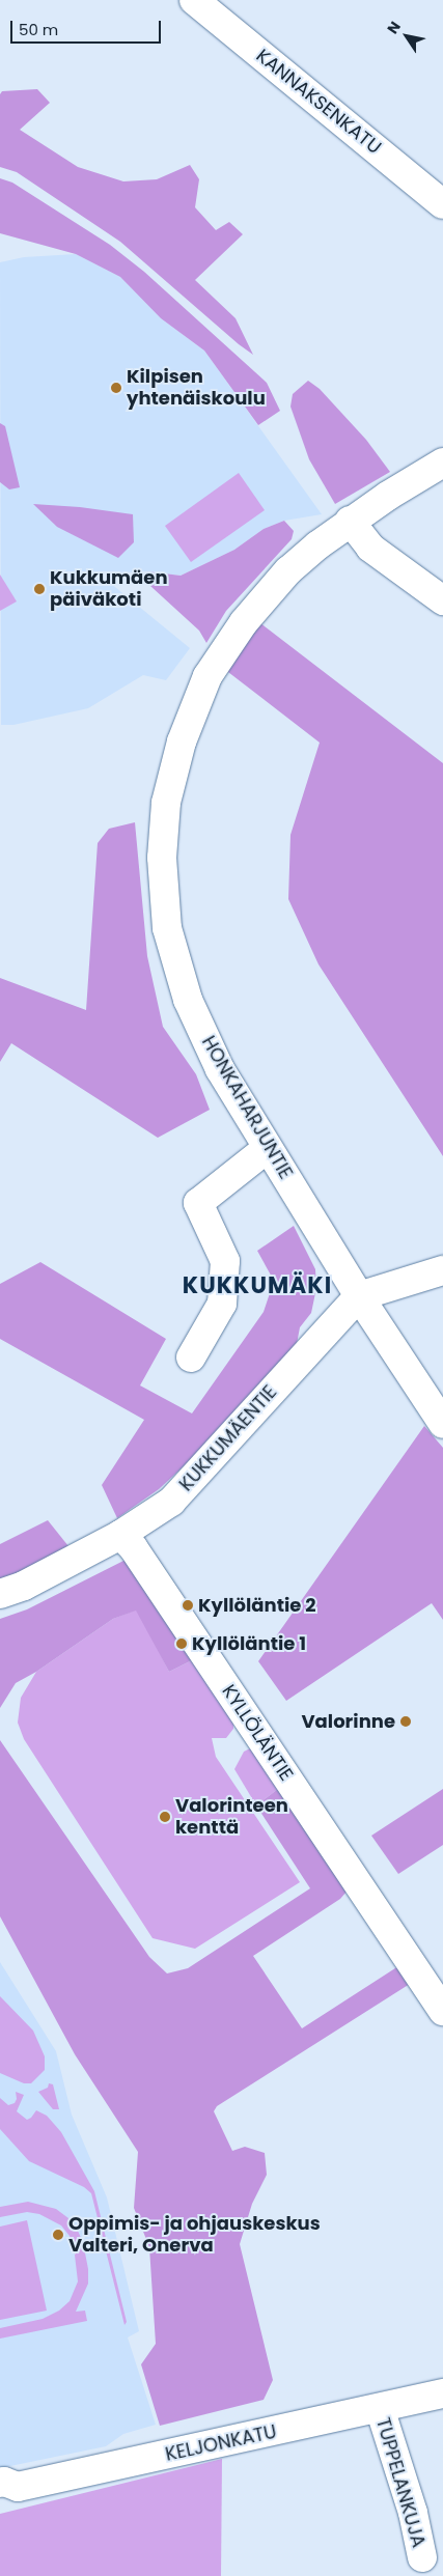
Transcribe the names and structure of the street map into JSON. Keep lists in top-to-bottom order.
{
  "streets": {
    "street": [
      "KANNAKSENKATU",
      "HONKAHARJUNTIE",
      "KUKKUMÄENTIE",
      "KYLLÖLÄNTIE",
      "KELJONKATU",
      "TUPPELANKUJA"
    ]
  },
  "crossings": [
    ["HONKAHARJUNTIE", "KUKKUMÄENTIE"],
    ["KUKKUMÄENTIE", "KYLLÖLÄNTIE"],
    ["KELJONKATU", "TUPPELANKUJA"]
  ],
  "districts": ["KUKKUMÄKI"],
  "places": [
    "Kilpisen yhtenäiskoulu",
    "Kukkumäen päiväkoti",
    "Kyllöläntie 2",
    "Kyllöläntie 1",
    "Valorinne",
    "Valorinteen kenttä",
    "Oppimis- ja ohjauskeskus Valteri, Onerva"
  ],
  "scale_bar": "50 m",
  "north": "top left"
}
